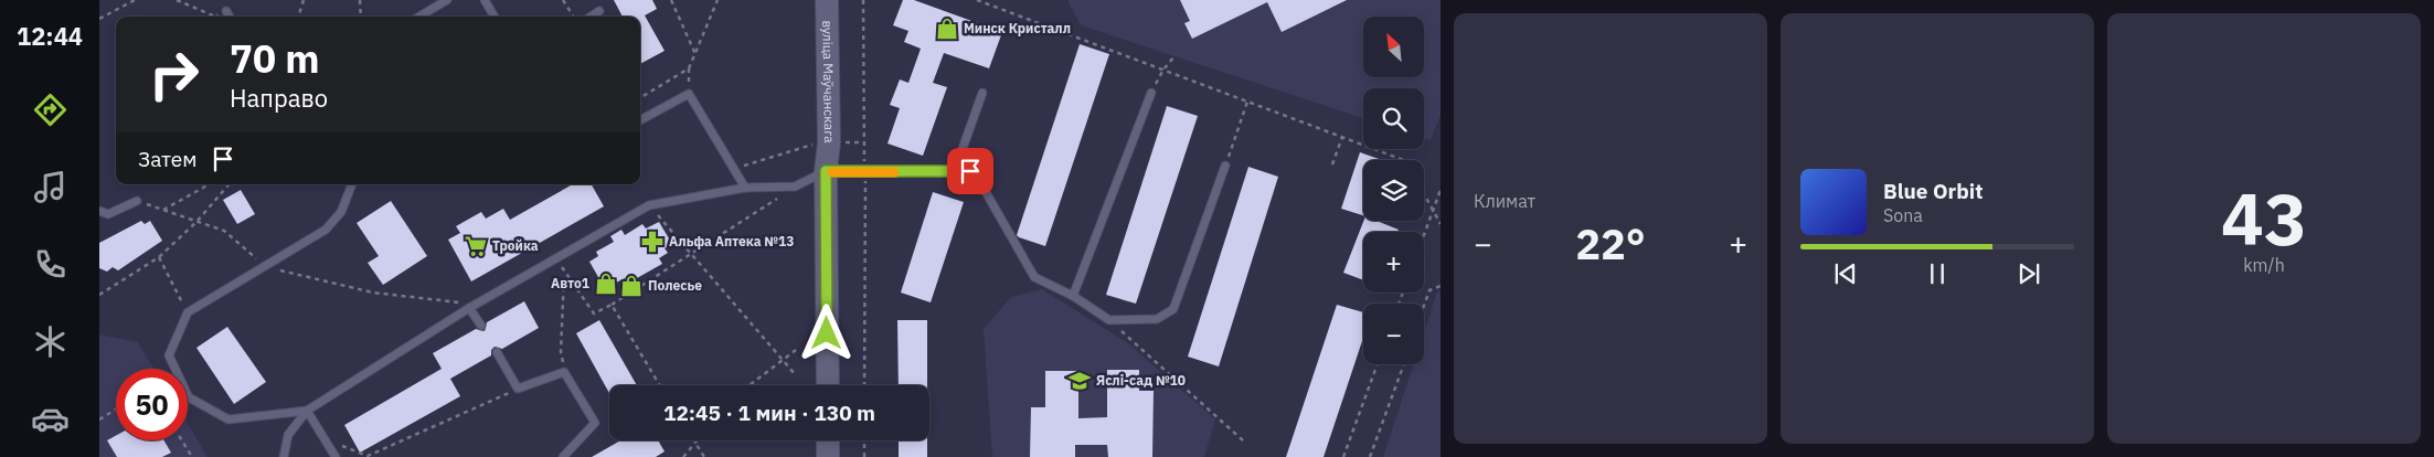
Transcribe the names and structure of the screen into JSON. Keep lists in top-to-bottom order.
{
  "streets": {
    "main road": ["вуліца Маўчанскага"]
  },
  "places": {
    "shop": ["Минск Кристалл", "Авто1", "Полесье"],
    "pharmacy": ["Альфа Аптека №13"],
    "supermarket": ["Тройка"],
    "school or university": ["Яслі-сад №10"]
  },
  "north": "top left",
  "page": {
    "tabs": "12:44",
    "tile": [
      "Климат",
      ["43", "km/h"]
    ],
    "map_buttons": ["+", "−"],
    "turn": ["70 m", "Направо"],
    "then": "Затем",
    "song": ["Blue Orbit", "Sona"],
    "heat": ["−", "22°", "+"],
    "limit": "50",
    "trip": "12:45 · 1 мин · 130 m"
  }
}
